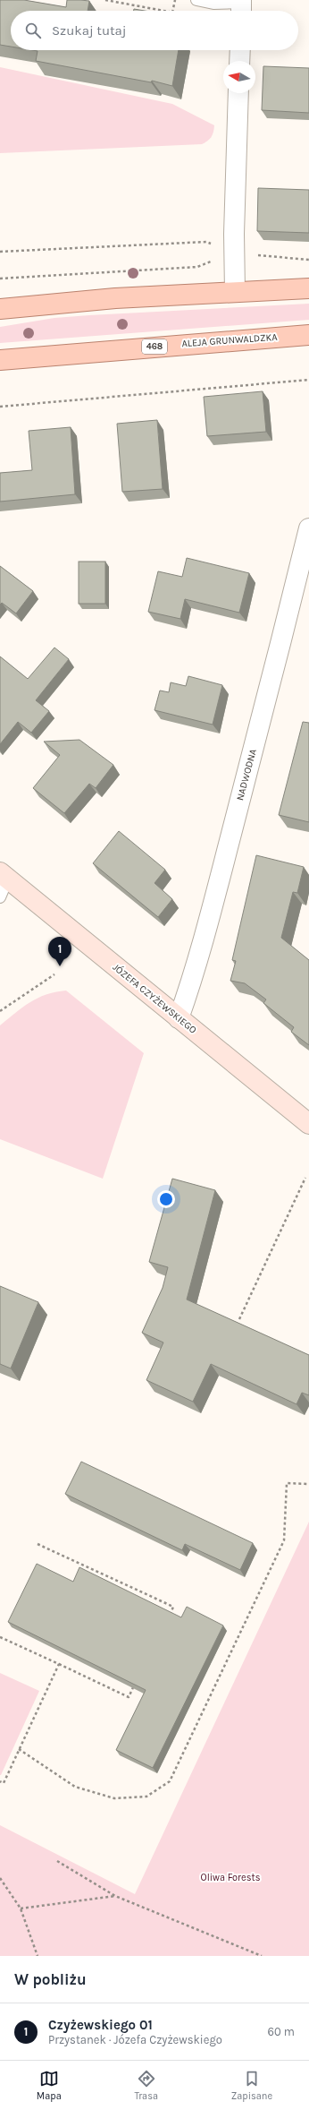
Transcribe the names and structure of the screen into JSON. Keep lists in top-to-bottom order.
{
  "streets": {
    "main road": ["ALEJA GRUNWALDZKA", "468"],
    "street": ["NADWODNA", "JÓZEFA CZYŻEWSKIEGO"]
  },
  "crossings": [
    ["NADWODNA", "JÓZEFA CZYŻEWSKIEGO"]
  ],
  "parks": ["Oliwa Forests"],
  "north": "left",
  "page": {
    "search": "Szukaj tutaj",
    "pins": "1",
    "heading": "W pobliżu",
    "list": [
      {
        "mark": "1",
        "name": "Czyżewskiego 01",
        "note": "Przystanek · Józefa Czyżewskiego",
        "value": "60 m"
      }
    ],
    "nav": ["Mapa", "Trasa", "Zapisane"]
  }
}
